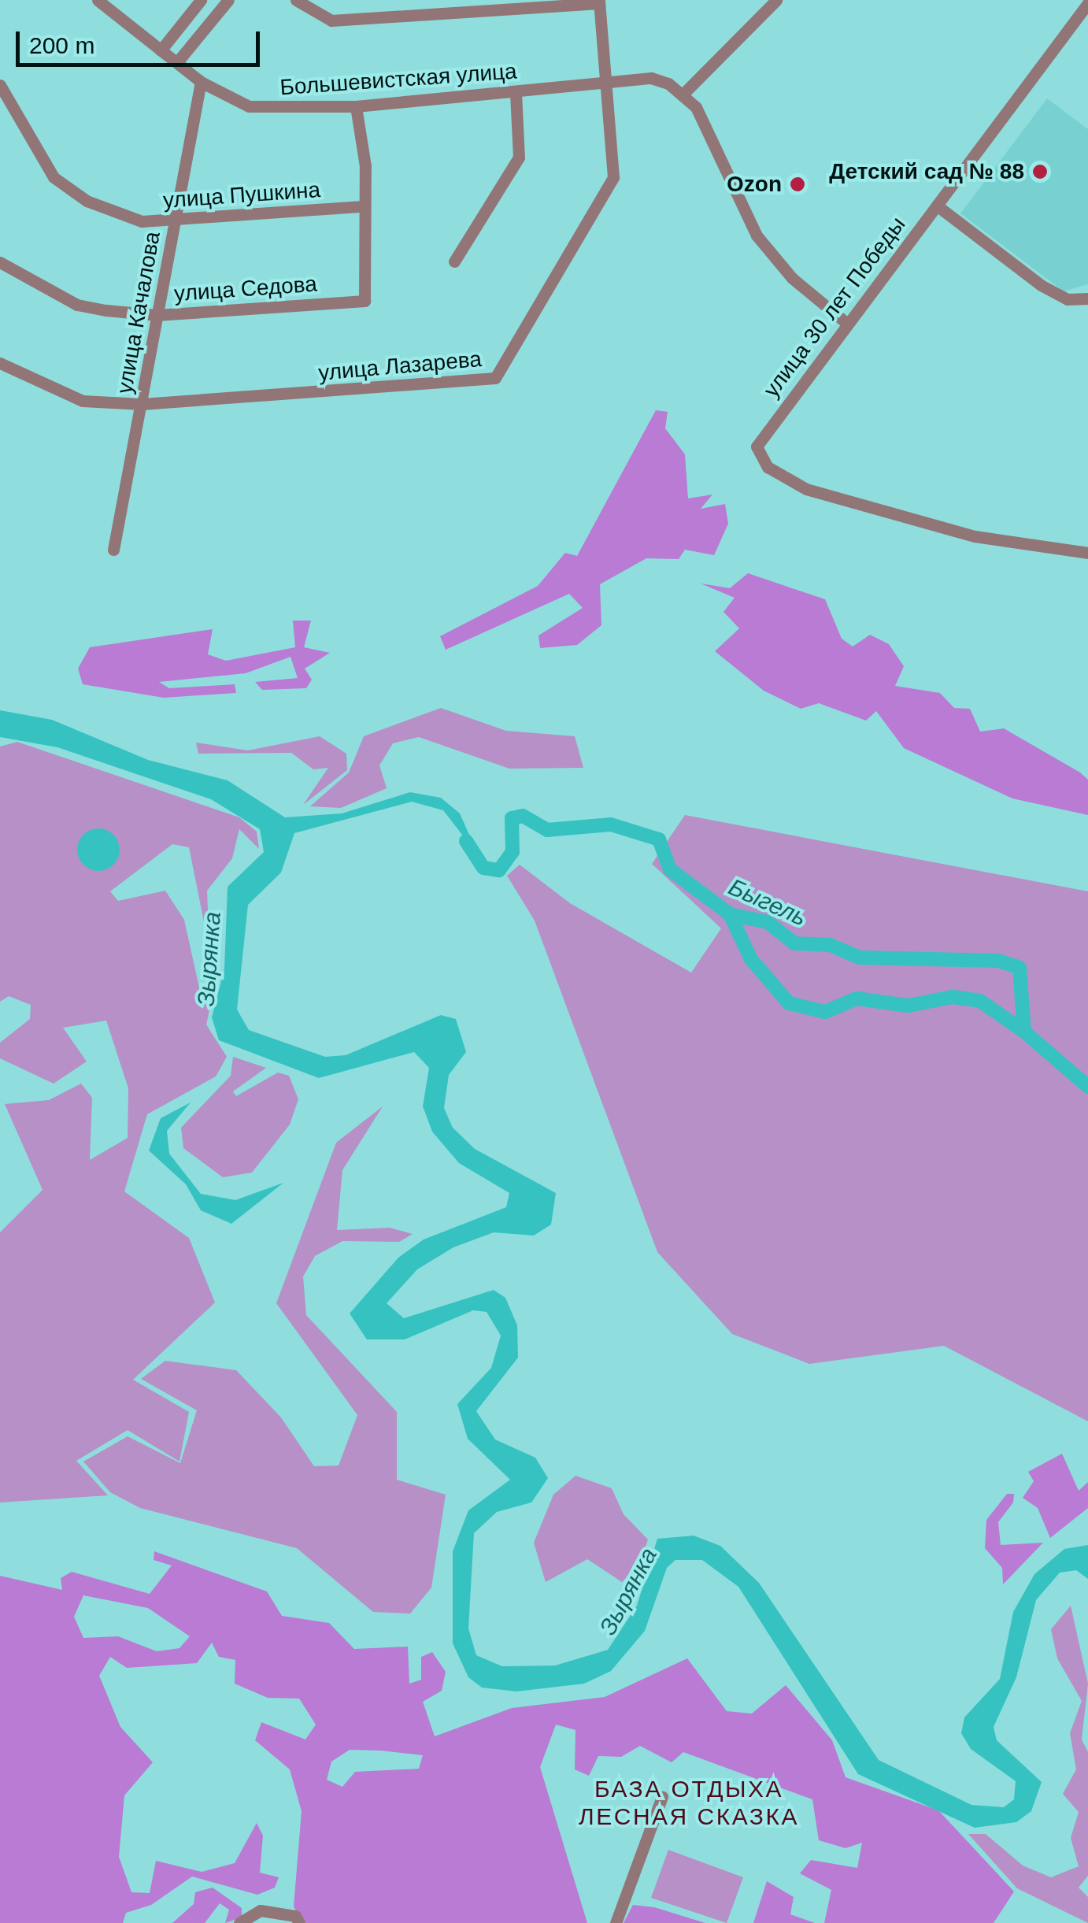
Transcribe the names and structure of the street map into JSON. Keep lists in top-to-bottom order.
{
  "streets": {
    "street": [
      "Большевистская улица",
      "улица Пушкина",
      "улица Седова",
      "улица 30 лет Победы",
      "улица Качалова",
      "улица Лазарева"
    ]
  },
  "crossings": [
    ["Большевистская улица", "улица Качалова"],
    ["Большевистская улица", "улица Лазарева"],
    ["улица Пушкина", "улица Седова"],
    ["улица Пушкина", "улица Качалова"],
    ["улица Седова", "улица Качалова"],
    ["улица Качалова", "улица Лазарева"]
  ],
  "districts": ["БАЗА ОТДЫХА ЛЕСНАЯ СКАЗКА"],
  "water": ["Быгель", "Зырянка"],
  "places": ["Детский сад № 88", "Ozon"],
  "scale_bar": "200 m"
}
